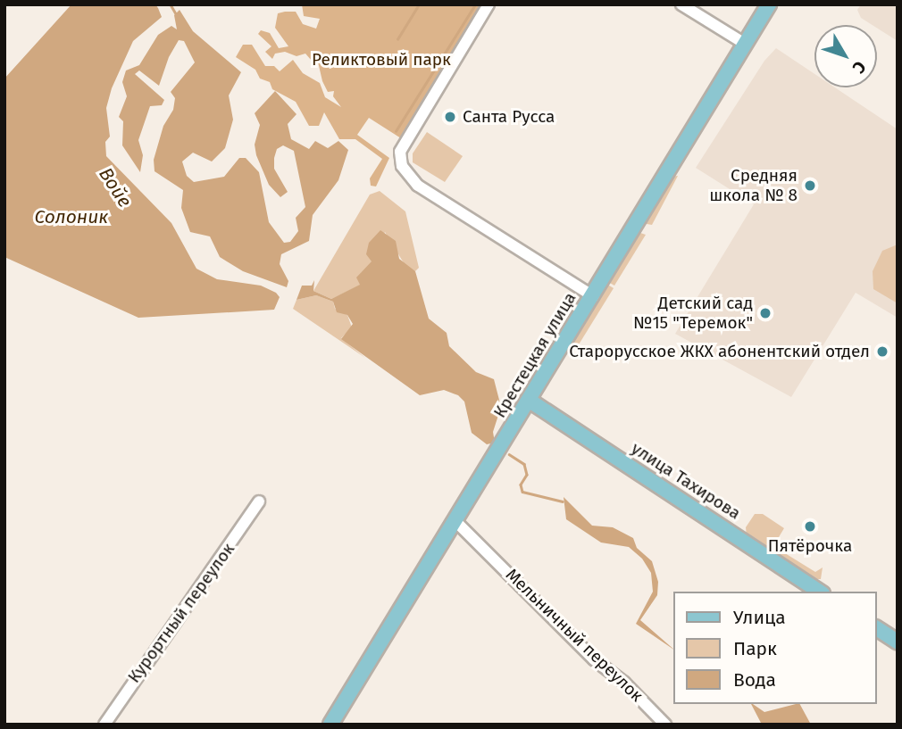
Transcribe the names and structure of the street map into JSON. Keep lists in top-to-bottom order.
{
  "streets": {
    "main road": ["Крестецкая улица", "улица Тахирова"],
    "street": ["Курортный переулок", "Мельничный переулок"]
  },
  "crossings": [
    ["Крестецкая улица", "улица Тахирова"],
    ["Крестецкая улица", "Мельничный переулок"]
  ],
  "water": ["Войе", "Солоник"],
  "parks": ["Реликтовый парк"],
  "places": [
    "Санта Русса",
    "Средняя школа № 8",
    "Детский сад №15 \"Теремок\"",
    "Старорусское ЖКХ абонентский отдел",
    "Пятёрочка"
  ],
  "legend": ["Улица", "Парк", "Вода"],
  "north": "bottom right"
}
